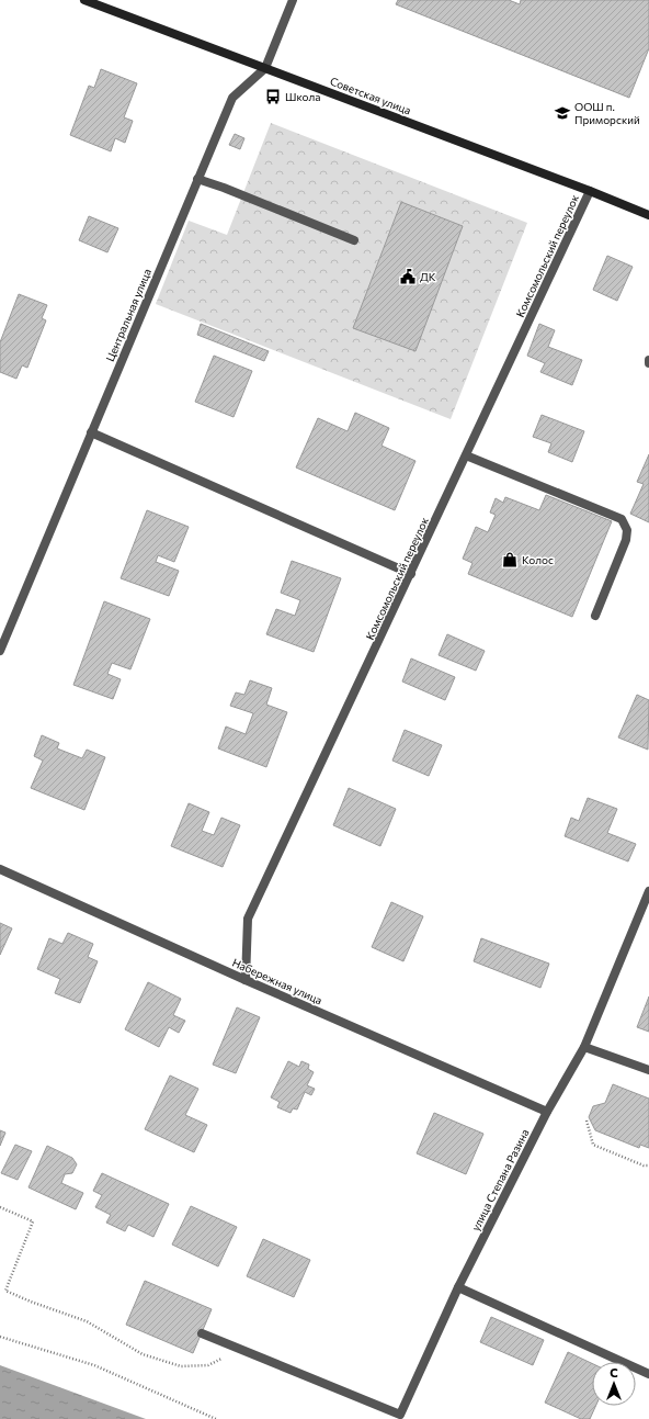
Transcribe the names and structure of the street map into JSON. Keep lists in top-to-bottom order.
{
  "streets": {
    "main road": ["Советская улица"],
    "street": [
      "Комсомольский переулок",
      "Центральная улица",
      "Набережная улица",
      "улица Степана Разина"
    ]
  },
  "crossings": [
    ["Советская улица", "Комсомольский переулок"],
    ["Советская улица", "Центральная улица"],
    ["Комсомольский переулок", "Набережная улица"],
    ["Набережная улица", "улица Степана Разина"]
  ],
  "places": {
    "bus stop": ["Школа"],
    "school or university": ["ООШ п. Приморский"],
    "public building": ["ДК"],
    "shop": ["Колос"]
  },
  "north": "top"
}
